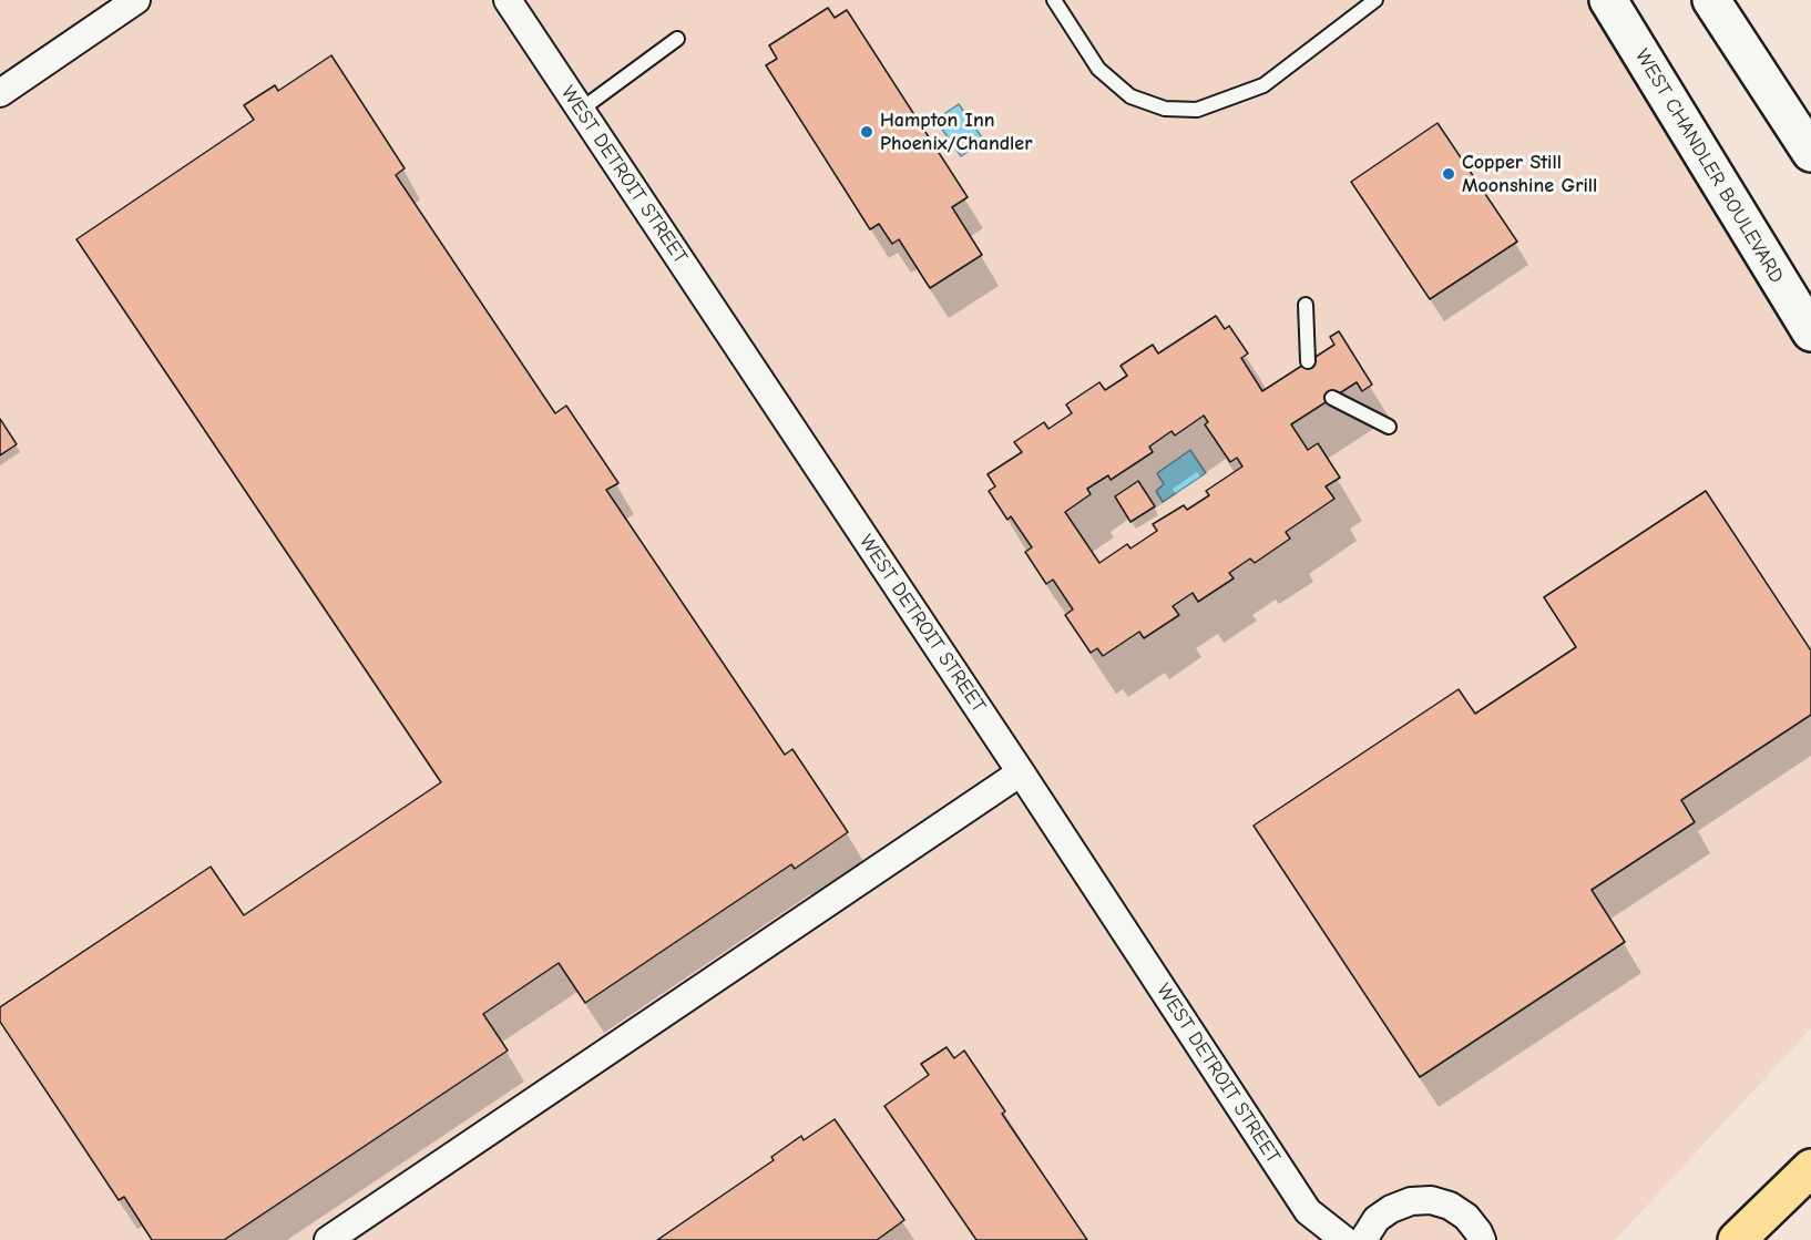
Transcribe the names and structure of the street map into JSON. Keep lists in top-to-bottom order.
{
  "streets": {
    "main road": ["WEST CHANDLER BOULEVARD"],
    "street": ["WEST DETROIT STREET"]
  },
  "places": ["Hampton Inn Phoenix/Chandler", "Copper Still Moonshine Grill"]
}
